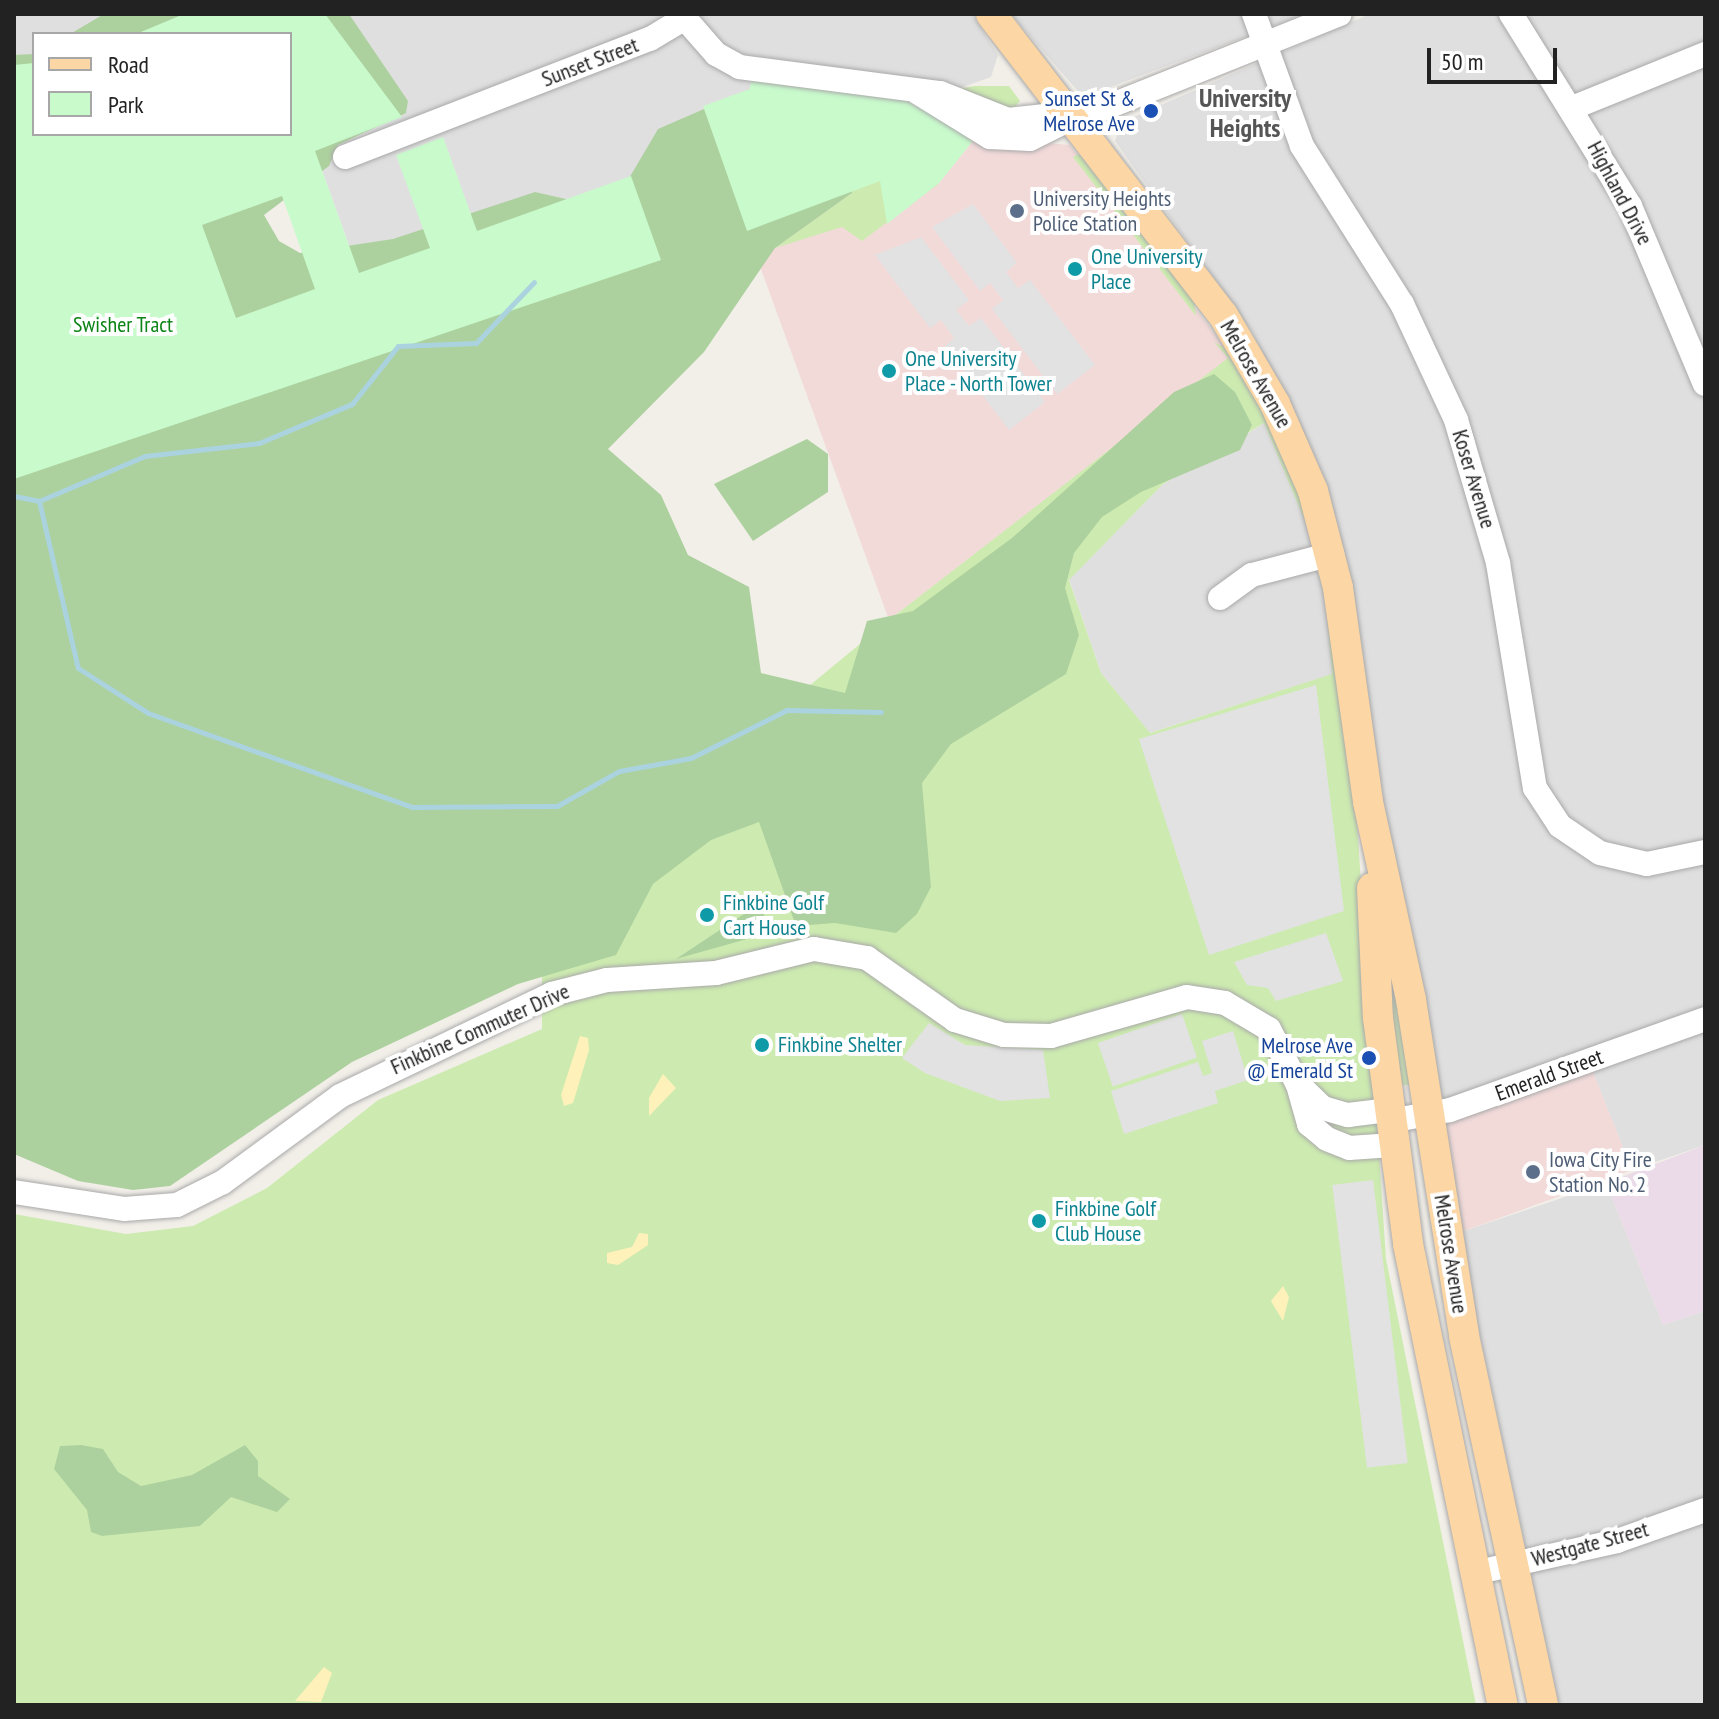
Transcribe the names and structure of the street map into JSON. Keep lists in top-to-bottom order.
{
  "streets": {
    "main road": ["Melrose Avenue"],
    "street": [
      "Sunset Street",
      "Highland Drive",
      "Koser Avenue",
      "Finkbine Commuter Drive",
      "Emerald Street",
      "Westgate Street"
    ]
  },
  "crossings": [
    ["Sunset Street", "Melrose Avenue"],
    ["Sunset Street", "Koser Avenue"],
    ["Melrose Avenue", "Finkbine Commuter Drive"],
    ["Melrose Avenue", "Emerald Street"],
    ["Melrose Avenue", "Westgate Street"],
    ["Finkbine Commuter Drive", "Emerald Street"]
  ],
  "districts": ["University Heights"],
  "parks": ["Swisher Tract"],
  "places": [
    "Sunset St & Melrose Ave",
    "University Heights Police Station",
    "One University Place",
    "One University Place - North Tower",
    "Finkbine Golf Cart House",
    "Finkbine Shelter",
    "Melrose Ave @ Emerald St",
    "Iowa City Fire Station No. 2",
    "Finkbine Golf Club House"
  ],
  "legend": ["Road", "Park"],
  "scale_bar": "50 m"
}
